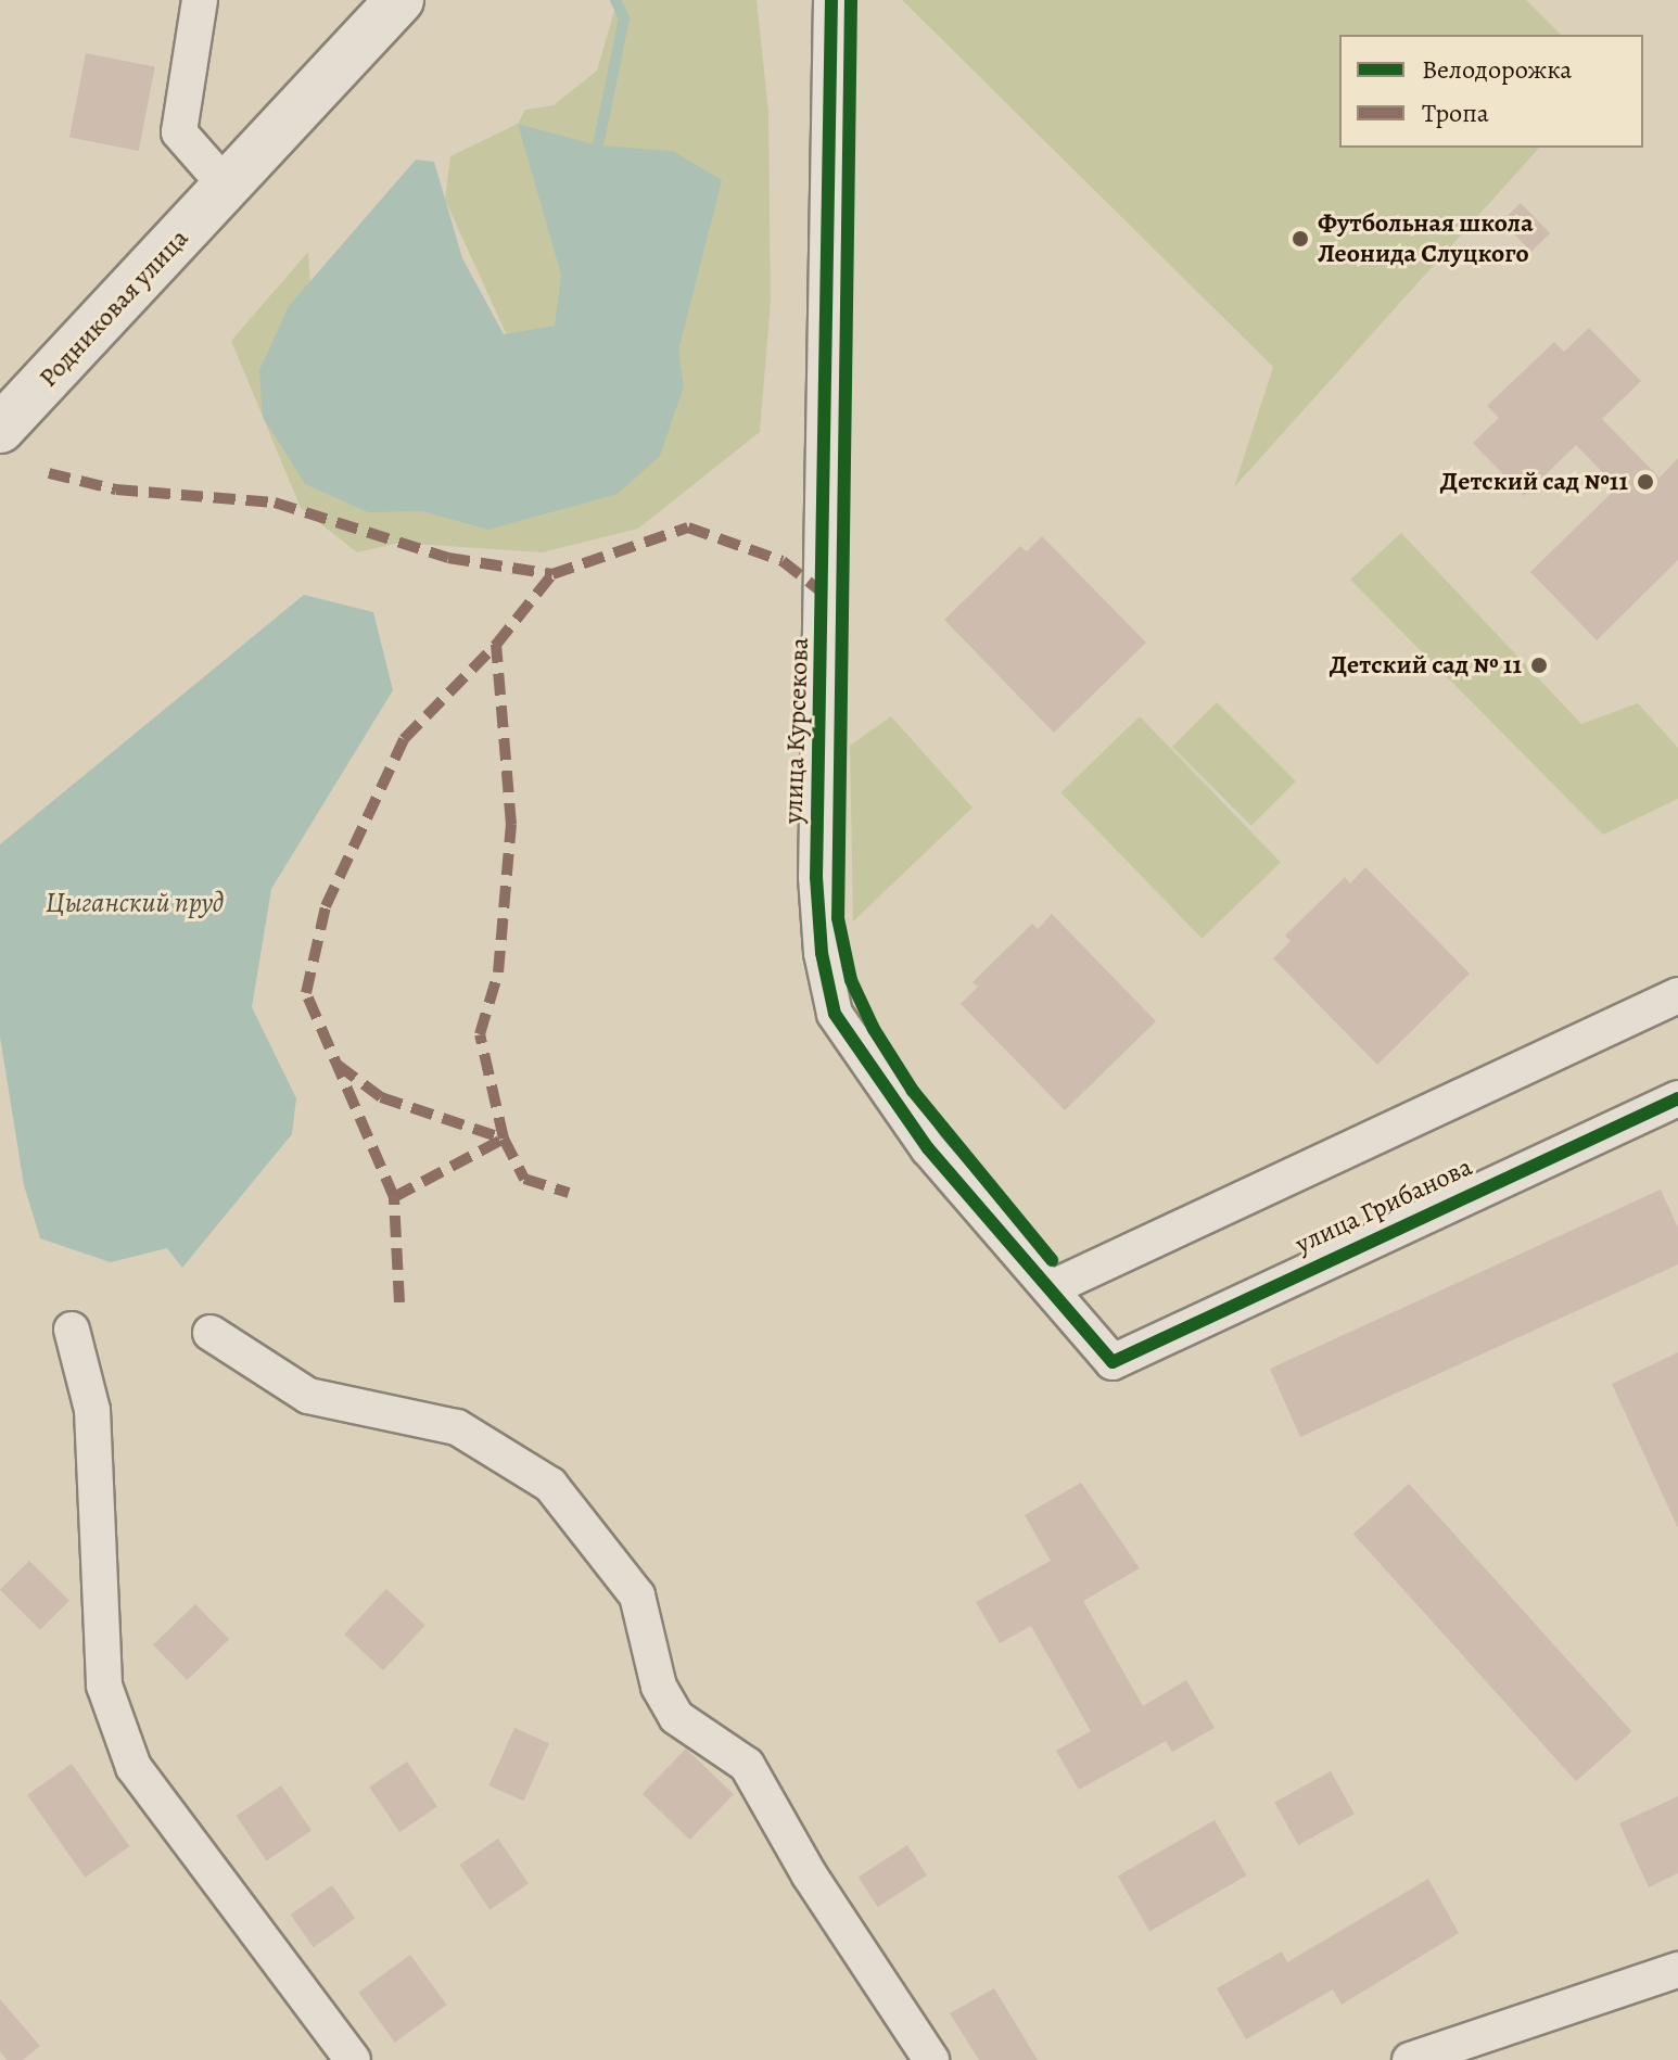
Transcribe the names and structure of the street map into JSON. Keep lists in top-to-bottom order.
{
  "streets": {
    "main road": ["Родниковая улица"],
    "street": ["улица Курсекова", "улица Грибанова"]
  },
  "crossings": [
    ["улица Курсекова", "улица Грибанова"]
  ],
  "water": ["Цыганский пруд"],
  "places": ["Футбольная школа Леонида Слуцкого", "Детский сад №11", "Детский сад № 11"],
  "legend": ["Велодорожка", "Тропа"]
}
